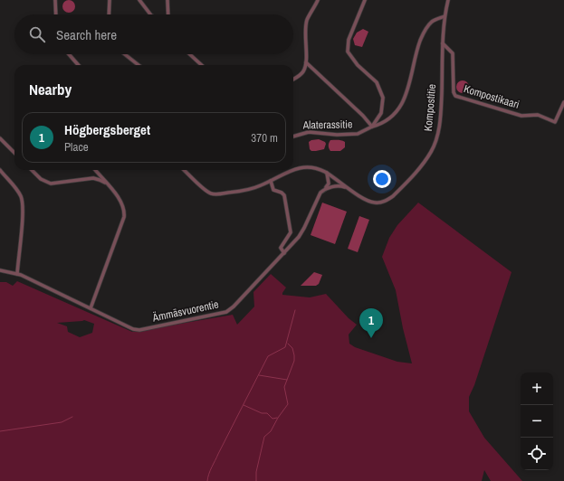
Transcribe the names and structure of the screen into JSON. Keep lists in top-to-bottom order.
{
  "streets": {
    "street": [
      "Kompostikaari",
      "Kompostitie",
      "Alaterassitie",
      "Ämmäsvuorentie"
    ]
  },
  "crossings": [
    ["Kompostikaari", "Kompostitie"],
    ["Kompostitie", "Alaterassitie"]
  ],
  "page": {
    "search": "Search here",
    "heading": "Nearby",
    "list": [
      {
        "mark": "1",
        "name": "Högbergsberget",
        "note": "Place",
        "value": "370 m"
      }
    ],
    "pins": "1",
    "map_buttons": ["+", "−"]
  }
}
